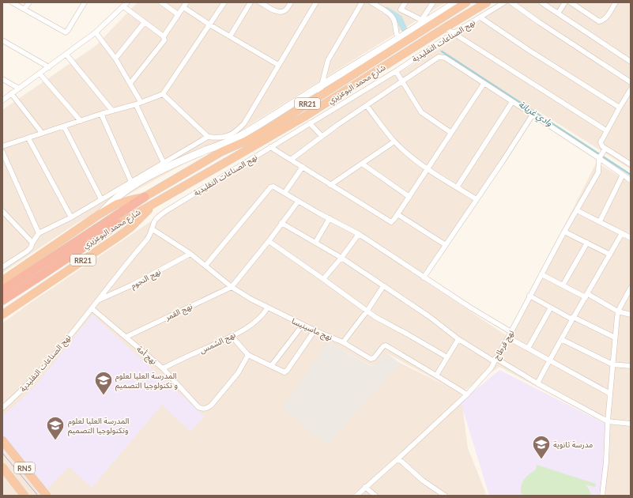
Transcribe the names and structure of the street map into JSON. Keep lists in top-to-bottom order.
{
  "streets": {
    "highway": ["شارع محمد البوعزيزي", "RR21", "RN5"],
    "street": [
      "نهج الصناعات التقليدية",
      "نهج النجوم",
      "نهج القمر",
      "نهج ماسينيسا",
      "نهج الشمس",
      "نهج قرطاج",
      "نهج أمة"
    ]
  },
  "crossings": [
    ["نهج الصناعات التقليدية", "نهج النجوم"],
    ["نهج الصناعات التقليدية", "نهج ماسينيسا"],
    ["نهج الصناعات التقليدية", "نهج أمة"],
    ["نهج النجوم", "نهج ماسينيسا"],
    ["نهج القمر", "نهج ماسينيسا"],
    ["نهج القمر", "نهج أمة"],
    ["نهج ماسينيسا", "نهج الشمس"],
    ["نهج الشمس", "نهج أمة"]
  ],
  "water": ["وادي غريانة"],
  "places": {
    "school or university": ["المدرسة العليا لعلوم و تكنولوجيا التصميم", "المدرسة العليا لعلوم وتكنولوجيا التصميم", "مدرسة ثانوية"]
  }
}
